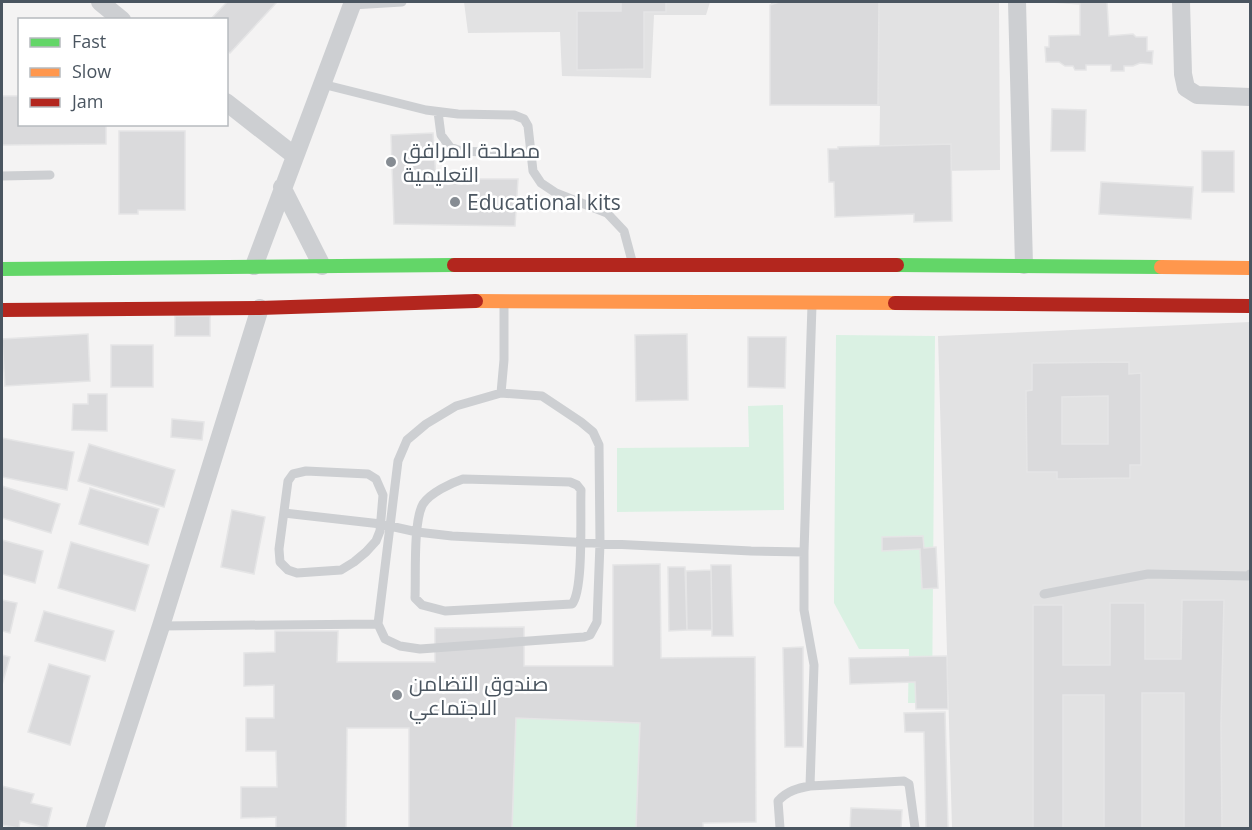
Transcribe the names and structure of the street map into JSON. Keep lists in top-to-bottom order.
{
  "places": ["مصلحة المرافق التعليمية", "Educational kits", "صندوق التضامن الاجتماعي"],
  "legend": ["Fast", "Slow", "Jam"]
}
